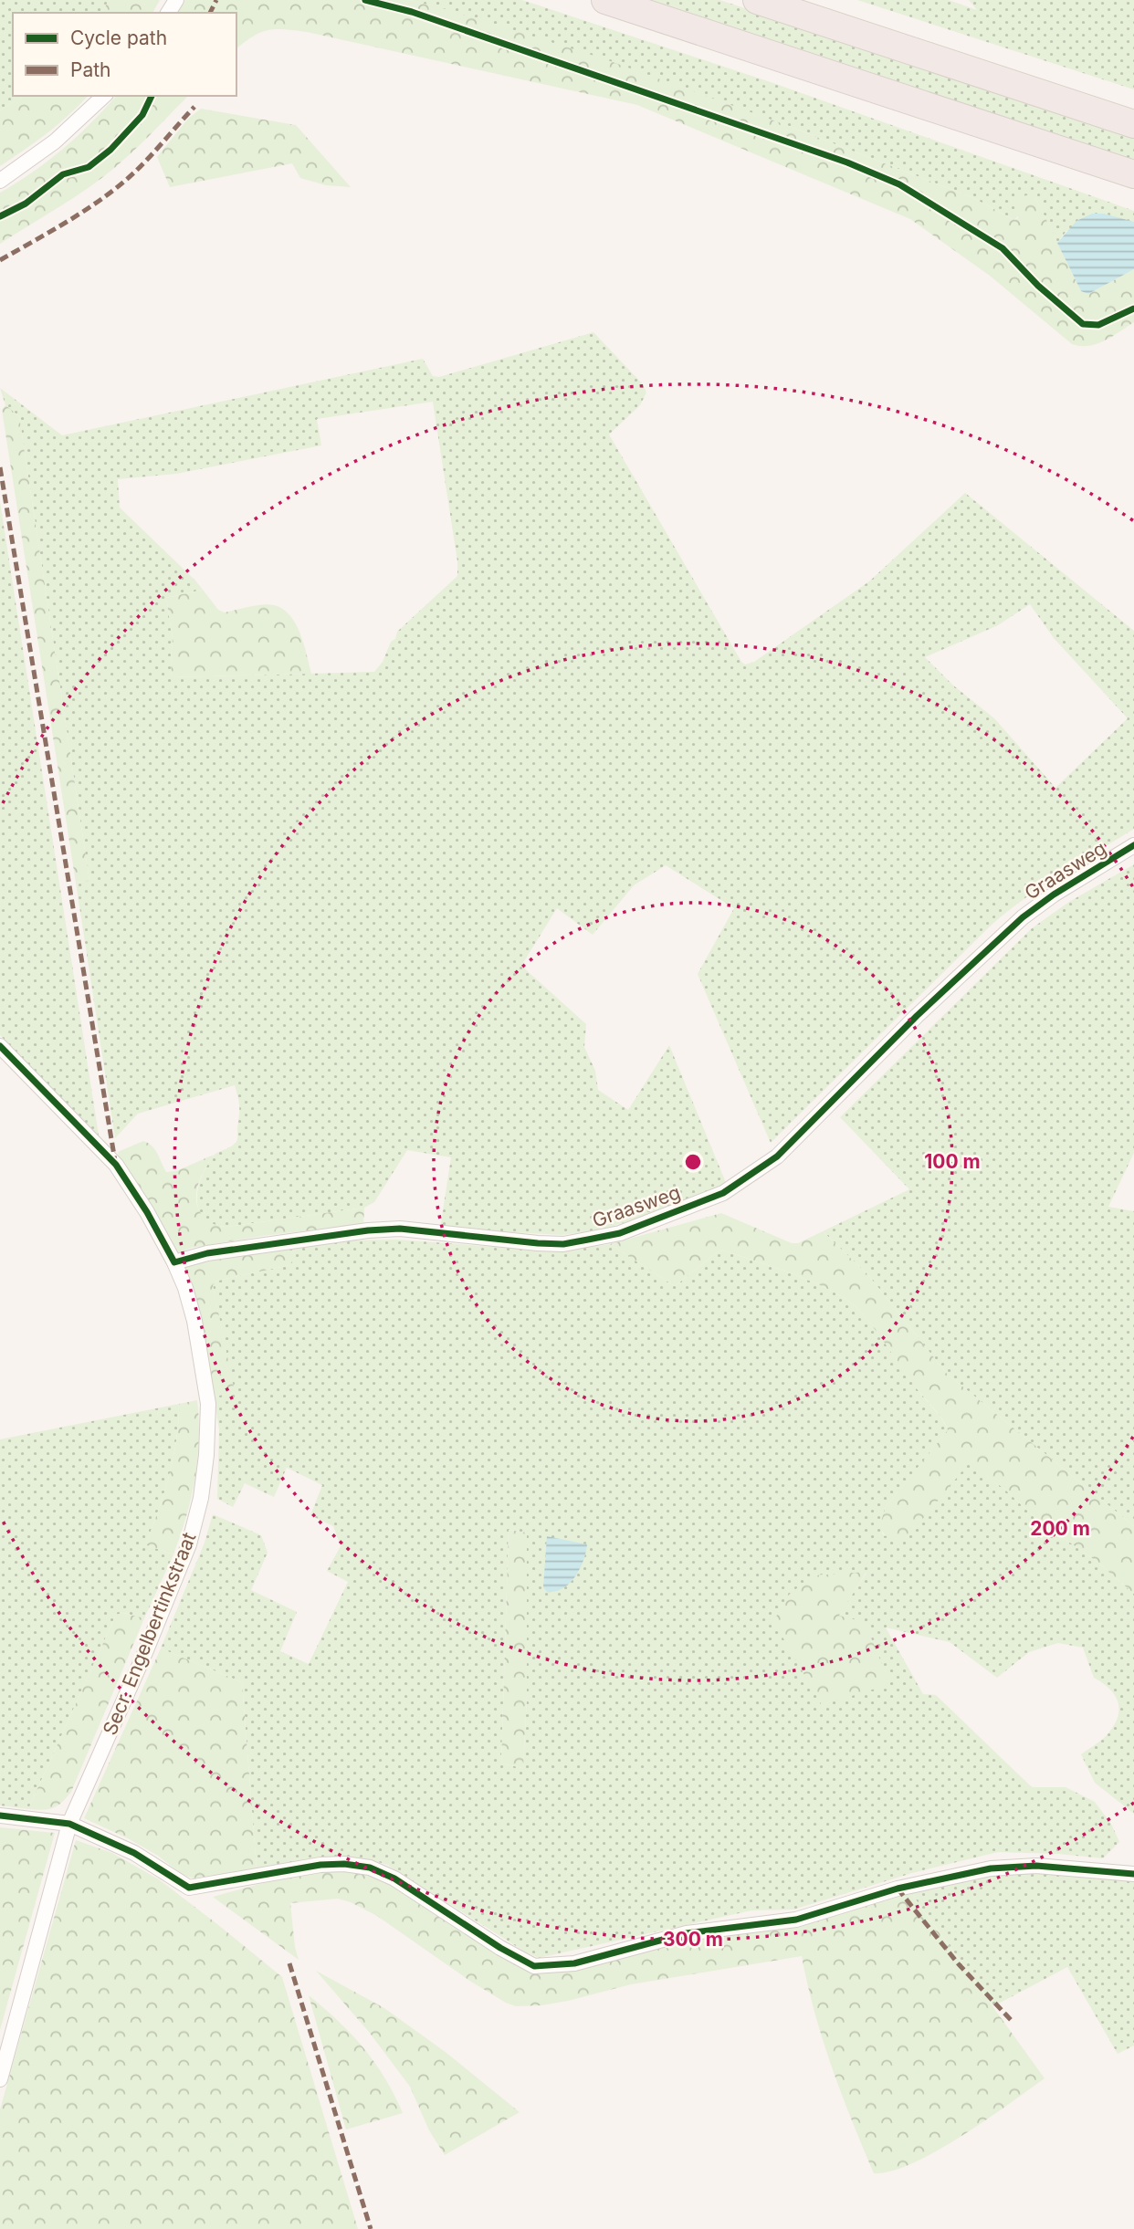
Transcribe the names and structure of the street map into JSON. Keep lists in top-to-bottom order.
{
  "streets": {
    "street": ["Graasweg", "Secr. Engelbertinkstraat"]
  },
  "crossings": [
    ["Graasweg", "Secr. Engelbertinkstraat"]
  ],
  "legend": ["Cycle path", "Path"],
  "rings": ["100 m", "200 m", "300 m"]
}
